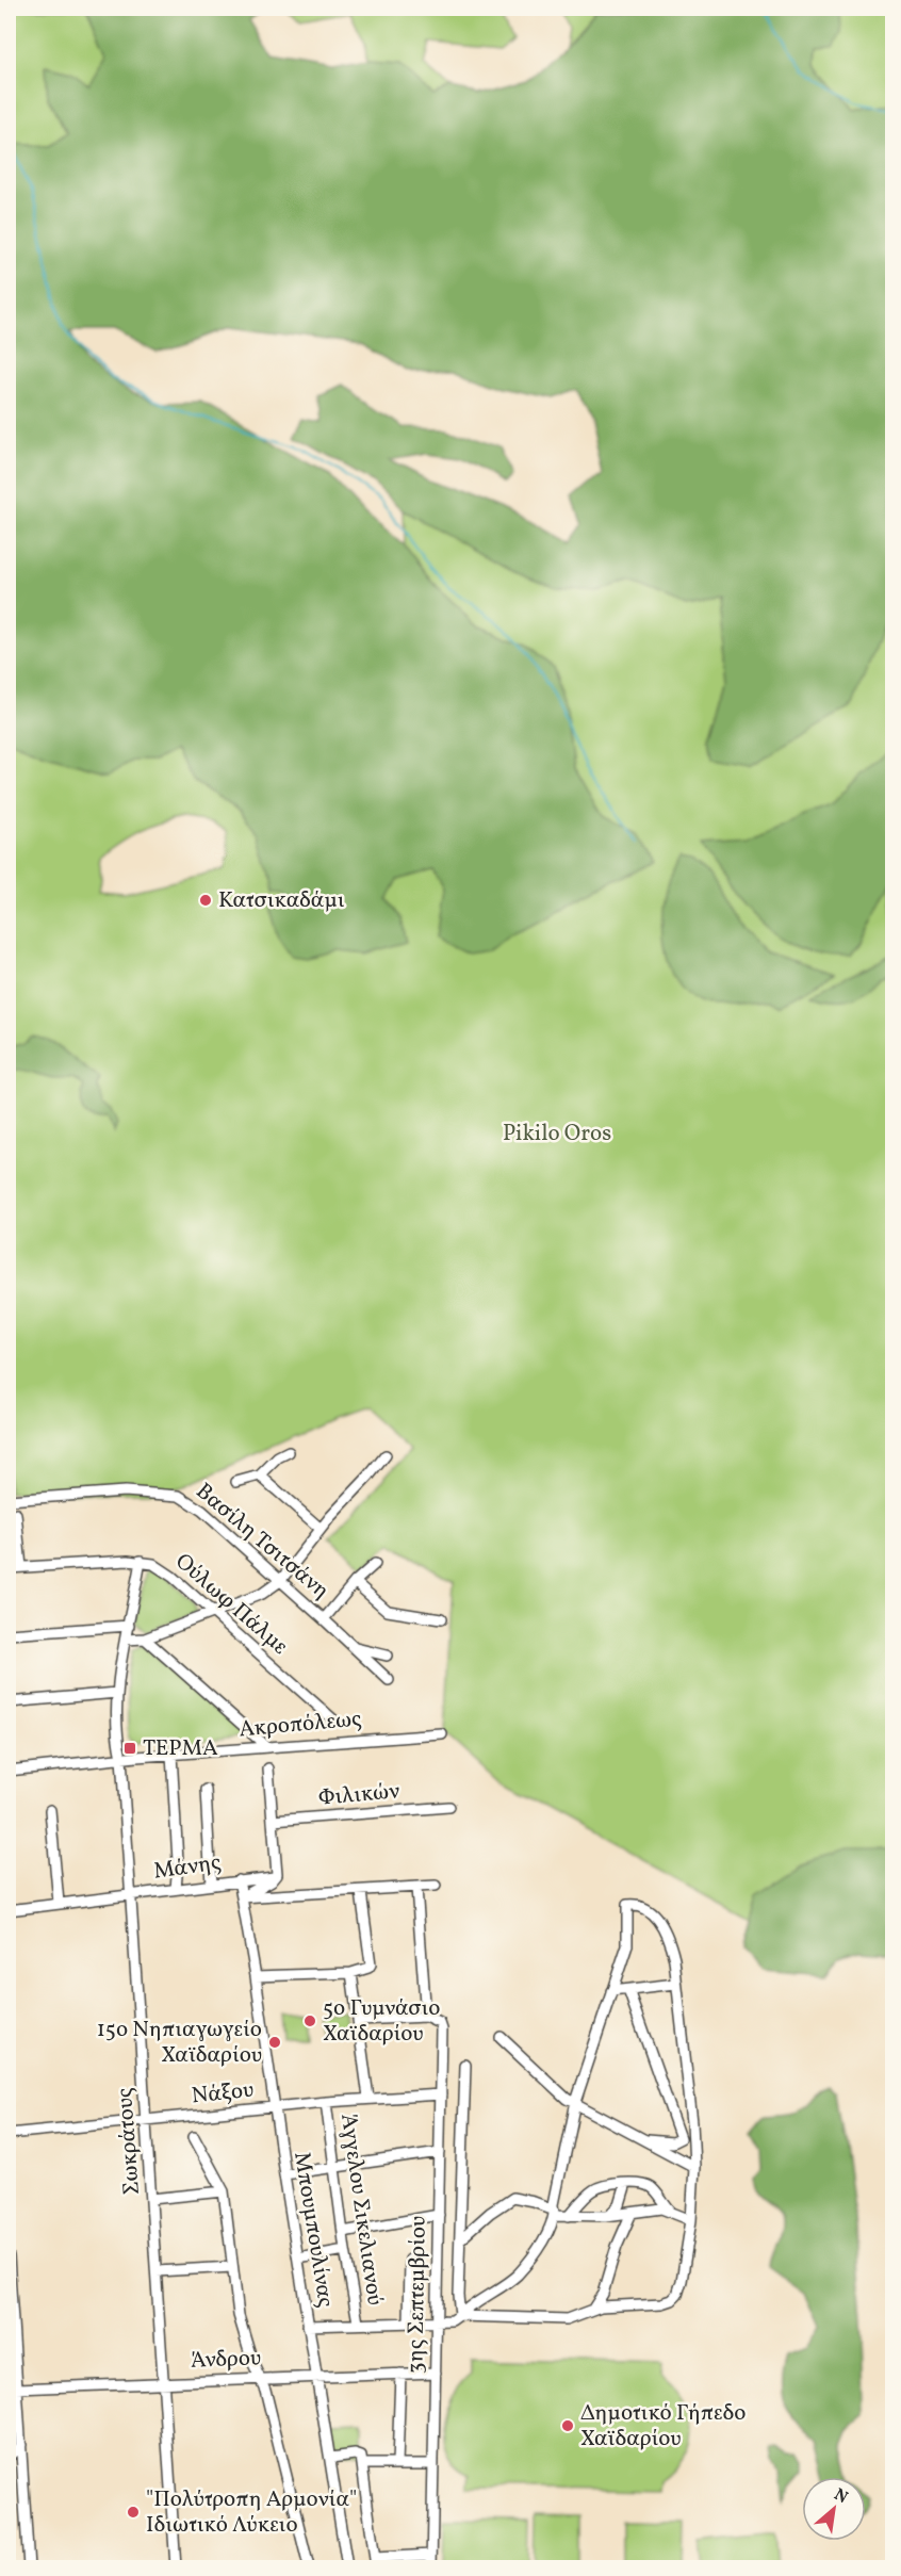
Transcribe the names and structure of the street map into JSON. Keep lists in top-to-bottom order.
{
  "streets": {
    "street": [
      "Βασίλη Τσιτσάνη",
      "Ούλωφ Πάλμε",
      "Ακροπόλεως",
      "Φιλικών",
      "Μάνης",
      "Νάξου",
      "Σωκράτους",
      "Άγγελου Σικελιανού",
      "Μπουμπουλίνας",
      "3ης Σεπτεμβρίου",
      "Άνδρου"
    ]
  },
  "crossings": [
    ["Ούλωφ Πάλμε", "Σωκράτους"],
    ["Ακροπόλεως", "Σωκράτους"],
    ["Μάνης", "Σωκράτους"],
    ["Μάνης", "Μπουμπουλίνας"],
    ["Νάξου", "Σωκράτους"],
    ["Νάξου", "Άγγελου Σικελιανού"],
    ["Νάξου", "Μπουμπουλίνας"],
    ["Νάξου", "3ης Σεπτεμβρίου"],
    ["Σωκράτους", "Άνδρου"],
    ["Μπουμπουλίνας", "Άνδρου"],
    ["3ης Σεπτεμβρίου", "Άνδρου"]
  ],
  "parks": ["Pikilo Oros"],
  "places": {
    "other": [
      "Κατσικαδάμι",
      "5ο Γυμνάσιο Χαϊδαρίου",
      "15ο Νηπιαγωγείο Χαϊδαρίου",
      "Δημοτικό Γήπεδο Χαϊδαρίου",
      "\"Πολύτροπη Αρμονία\" Ιδιωτικό Λύκειο"
    ],
    "transit": ["ΤΕΡΜΑ"]
  },
  "north": "top right"
}
